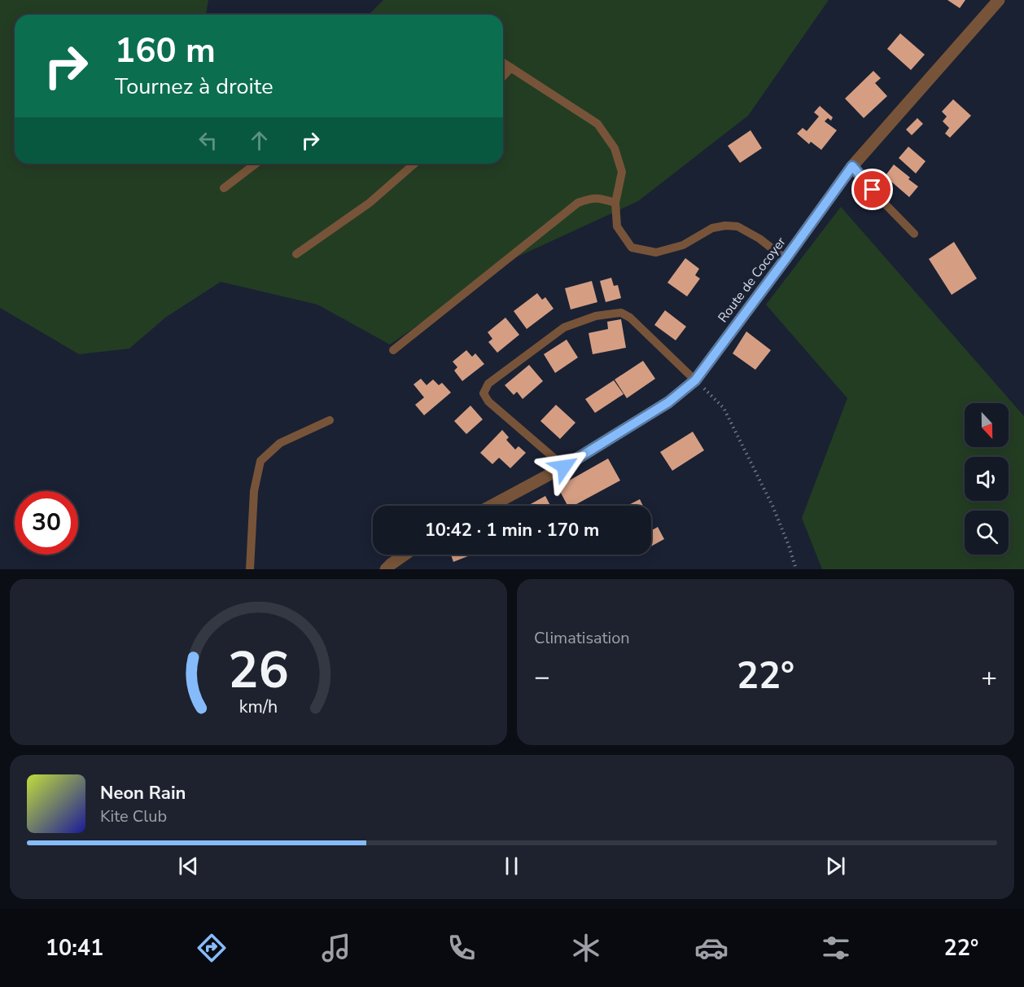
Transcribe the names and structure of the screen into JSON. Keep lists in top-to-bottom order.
{
  "streets": {
    "street": ["Route de Cocoyer"]
  },
  "north": "bottom",
  "page": {
    "turn": ["160 m", "Tournez à droite"],
    "limit": "30",
    "trip": "10:42 · 1 min · 170 m",
    "tile": "Climatisation",
    "heat": ["−", "22°", "+"],
    "song": ["Neon Rain", "Kite Club"],
    "tabs": ["10:41", "22°"],
    "gauge": ["26", "km/h"]
  }
}
